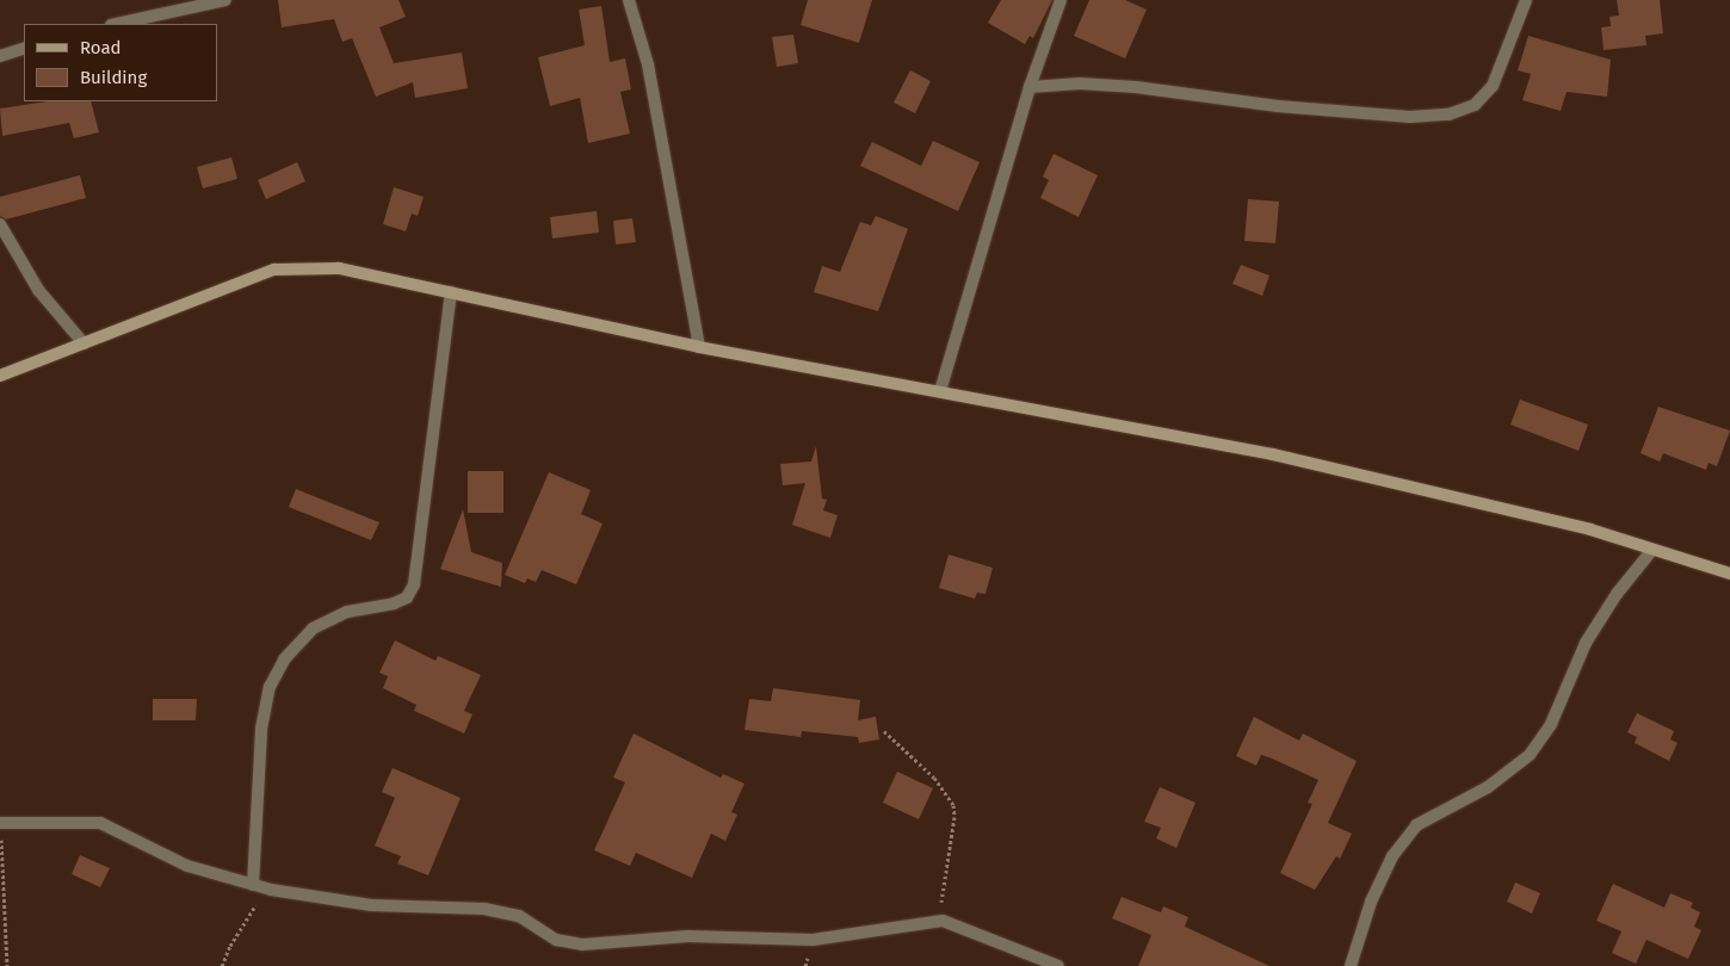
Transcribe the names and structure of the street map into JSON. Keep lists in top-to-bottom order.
{
  "legend": ["Road", "Building"]
}
